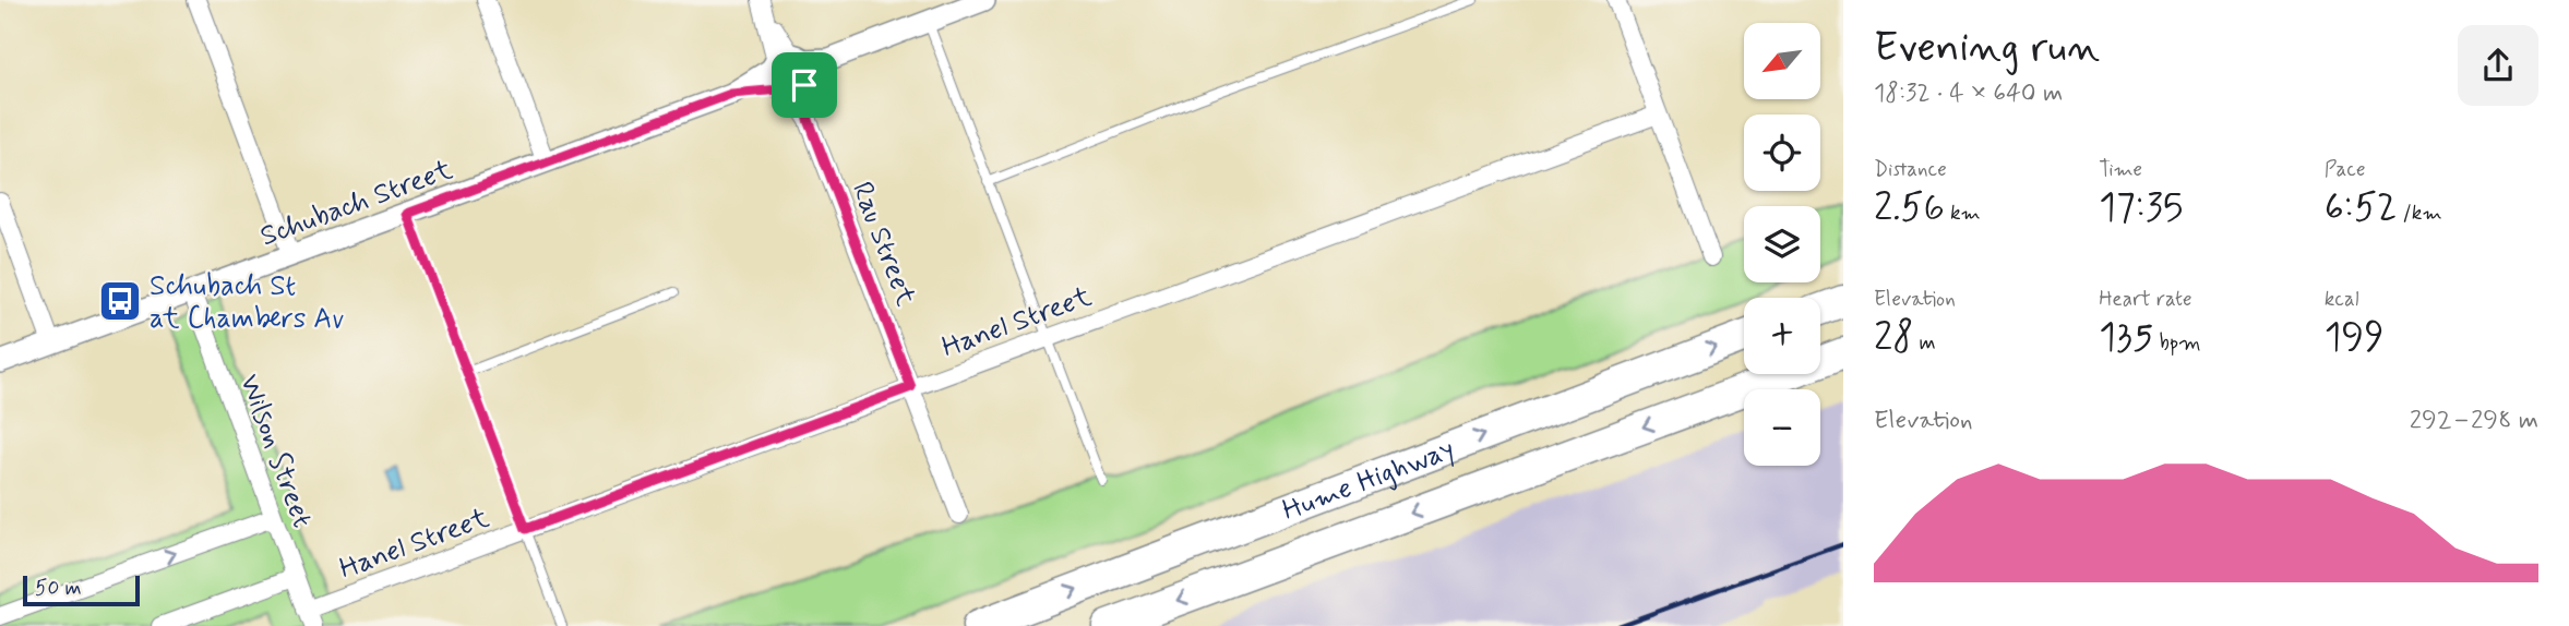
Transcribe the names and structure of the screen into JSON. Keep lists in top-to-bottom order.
{
  "streets": {
    "highway": ["Hume Highway"],
    "street": [
      "Schubach Street",
      "Rau Street",
      "Hanel Street",
      "Wilson Street"
    ]
  },
  "crossings": [
    ["Schubach Street", "Rau Street"],
    ["Schubach Street", "Wilson Street"],
    ["Rau Street", "Hanel Street"],
    ["Hanel Street", "Wilson Street"]
  ],
  "places": {
    "bus stop": ["Schubach St at Chambers Av"]
  },
  "scale_bar": "50 m",
  "north": "bottom left",
  "page": {
    "heading": ["Evening run", "18:32 · 4 × 640 m"],
    "map_buttons": ["+", "−"],
    "stats": [
      ["Distance", "2.56 km"],
      ["Time", "17:35"],
      ["Pace", "6:52 /km"],
      ["Elevation", "28 m"],
      ["Heart rate", "135 bpm"],
      ["kcal", "199"]
    ],
    "chart": ["Elevation", "292–298 m"],
    "scale": "50 m"
  }
}
